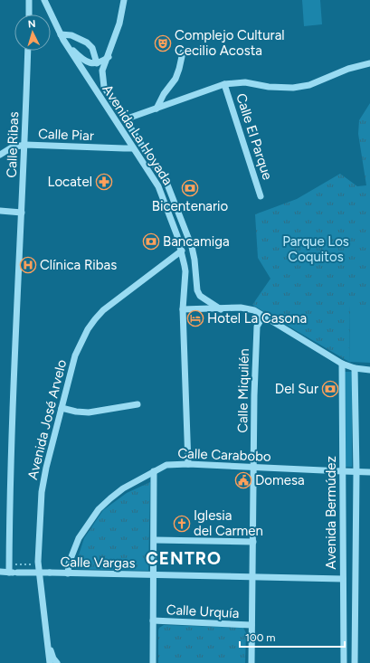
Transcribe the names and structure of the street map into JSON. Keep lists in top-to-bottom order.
{
  "streets": {
    "street": [
      "Calle Piar",
      "Avenida La Hoyada",
      "Calle El Parque",
      "Calle Ribas",
      "Calle Miquilén",
      "Avenida José Arvelo",
      "Calle Carabobo",
      "Avenida Bermúdez",
      "Calle Vargas",
      "Calle Urquía"
    ]
  },
  "crossings": [
    ["Calle Piar", "Avenida La Hoyada"],
    ["Calle Piar", "Calle Ribas"],
    ["Avenida La Hoyada", "Avenida José Arvelo"],
    ["Avenida La Hoyada", "Calle Carabobo"],
    ["Calle Ribas", "Calle Vargas"],
    ["Calle Miquilén", "Calle Carabobo"],
    ["Calle Miquilén", "Calle Vargas"],
    ["Calle Miquilén", "Calle Urquía"],
    ["Calle Carabobo", "Avenida Bermúdez"],
    ["Calle Carabobo", "Calle Vargas"],
    ["Avenida Bermúdez", "Calle Vargas"]
  ],
  "districts": ["CENTRO"],
  "parks": ["Parque Los Coquitos"],
  "places": {
    "theatre": ["Complejo Cultural Cecilio Acosta"],
    "pharmacy": ["Locatel"],
    "bank": ["Bicentenario", "Bancamiga", "Del Sur"],
    "hospital": ["Clínica Ribas"],
    "hotel": ["Hotel La Casona"],
    "public building": ["Domesa"],
    "church": ["Iglesia del Carmen"]
  },
  "scale_bar": "100 m",
  "north": "top"
}
